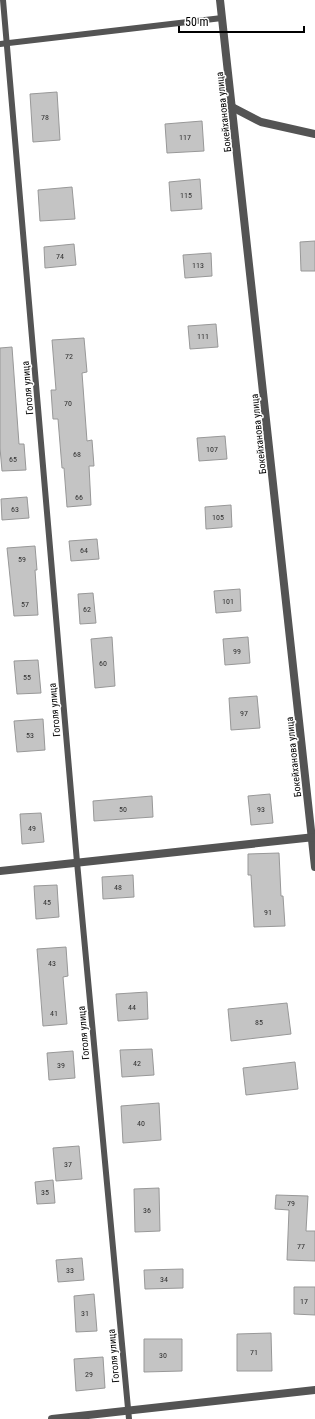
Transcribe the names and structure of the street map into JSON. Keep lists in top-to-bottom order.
{
  "streets": {
    "street": ["Бокейханова улица"],
    "lane": ["Гоголя улица"]
  },
  "house_numbers": [
    "78",
    "117",
    "115",
    "74",
    "113",
    "111",
    "72",
    "70",
    "107",
    "68",
    "65",
    "66",
    "63",
    "105",
    "64",
    "59",
    "101",
    "57",
    "62",
    "99",
    "60",
    "55",
    "97",
    "53",
    "50",
    "93",
    "49",
    "48",
    "45",
    "91",
    "43",
    "44",
    "41",
    "85",
    "42",
    "39",
    "40",
    "37",
    "35",
    "79",
    "36",
    "77",
    "33",
    "34",
    "17",
    "31",
    "71",
    "30",
    "29"
  ],
  "scale_bar": "50 m"
}
